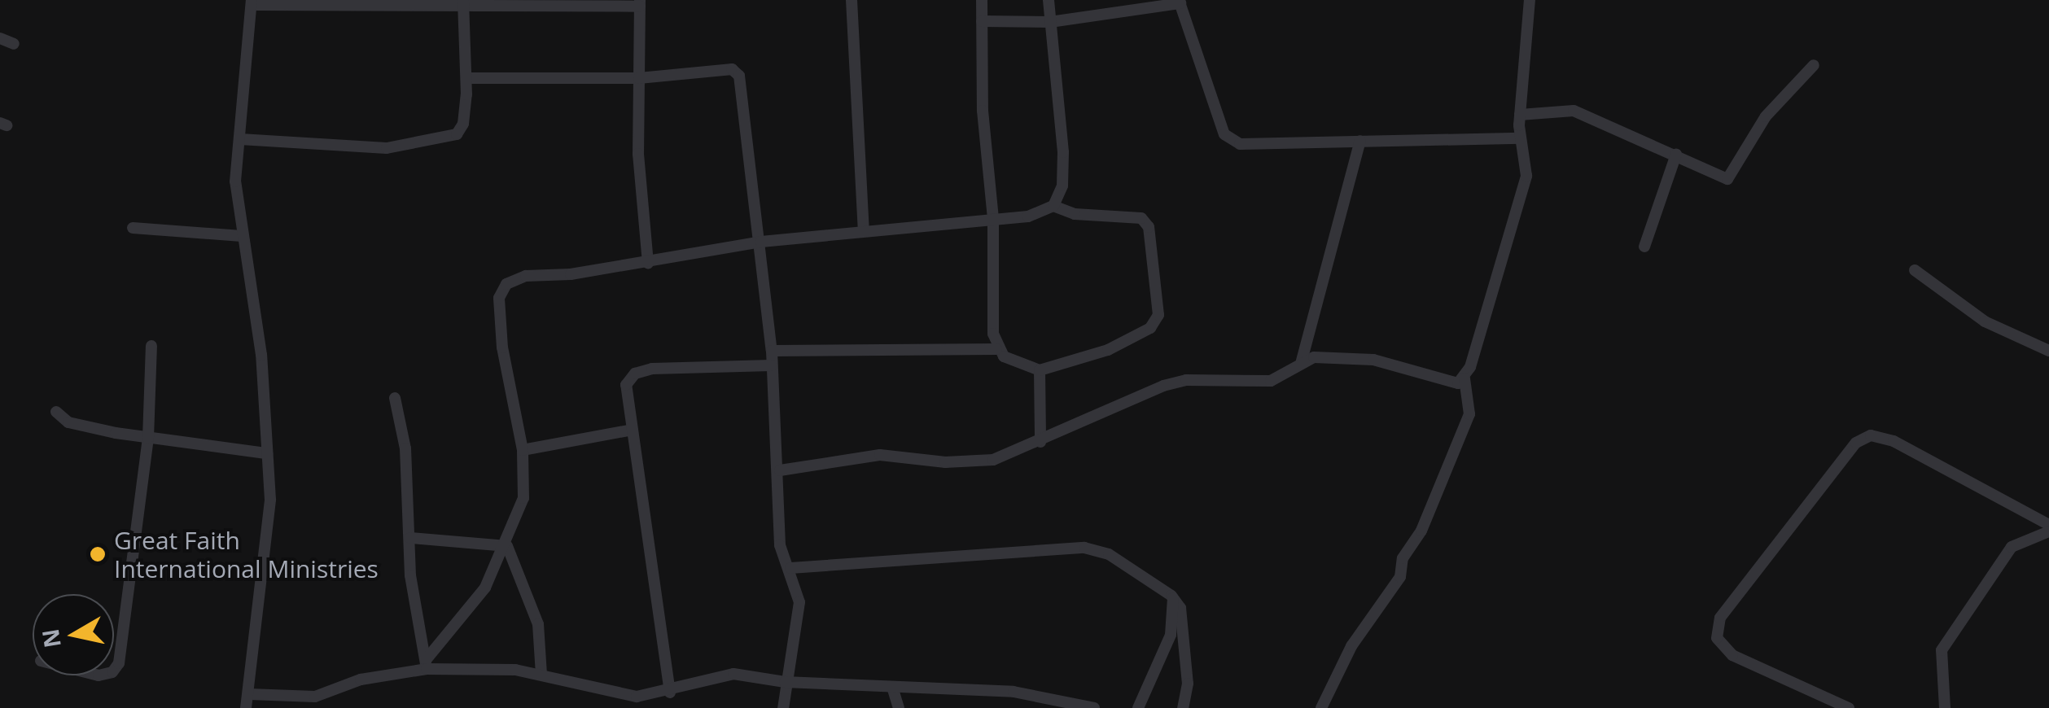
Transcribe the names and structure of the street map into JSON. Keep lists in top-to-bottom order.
{
  "places": ["Great Faith International Ministries"],
  "north": "left"
}
